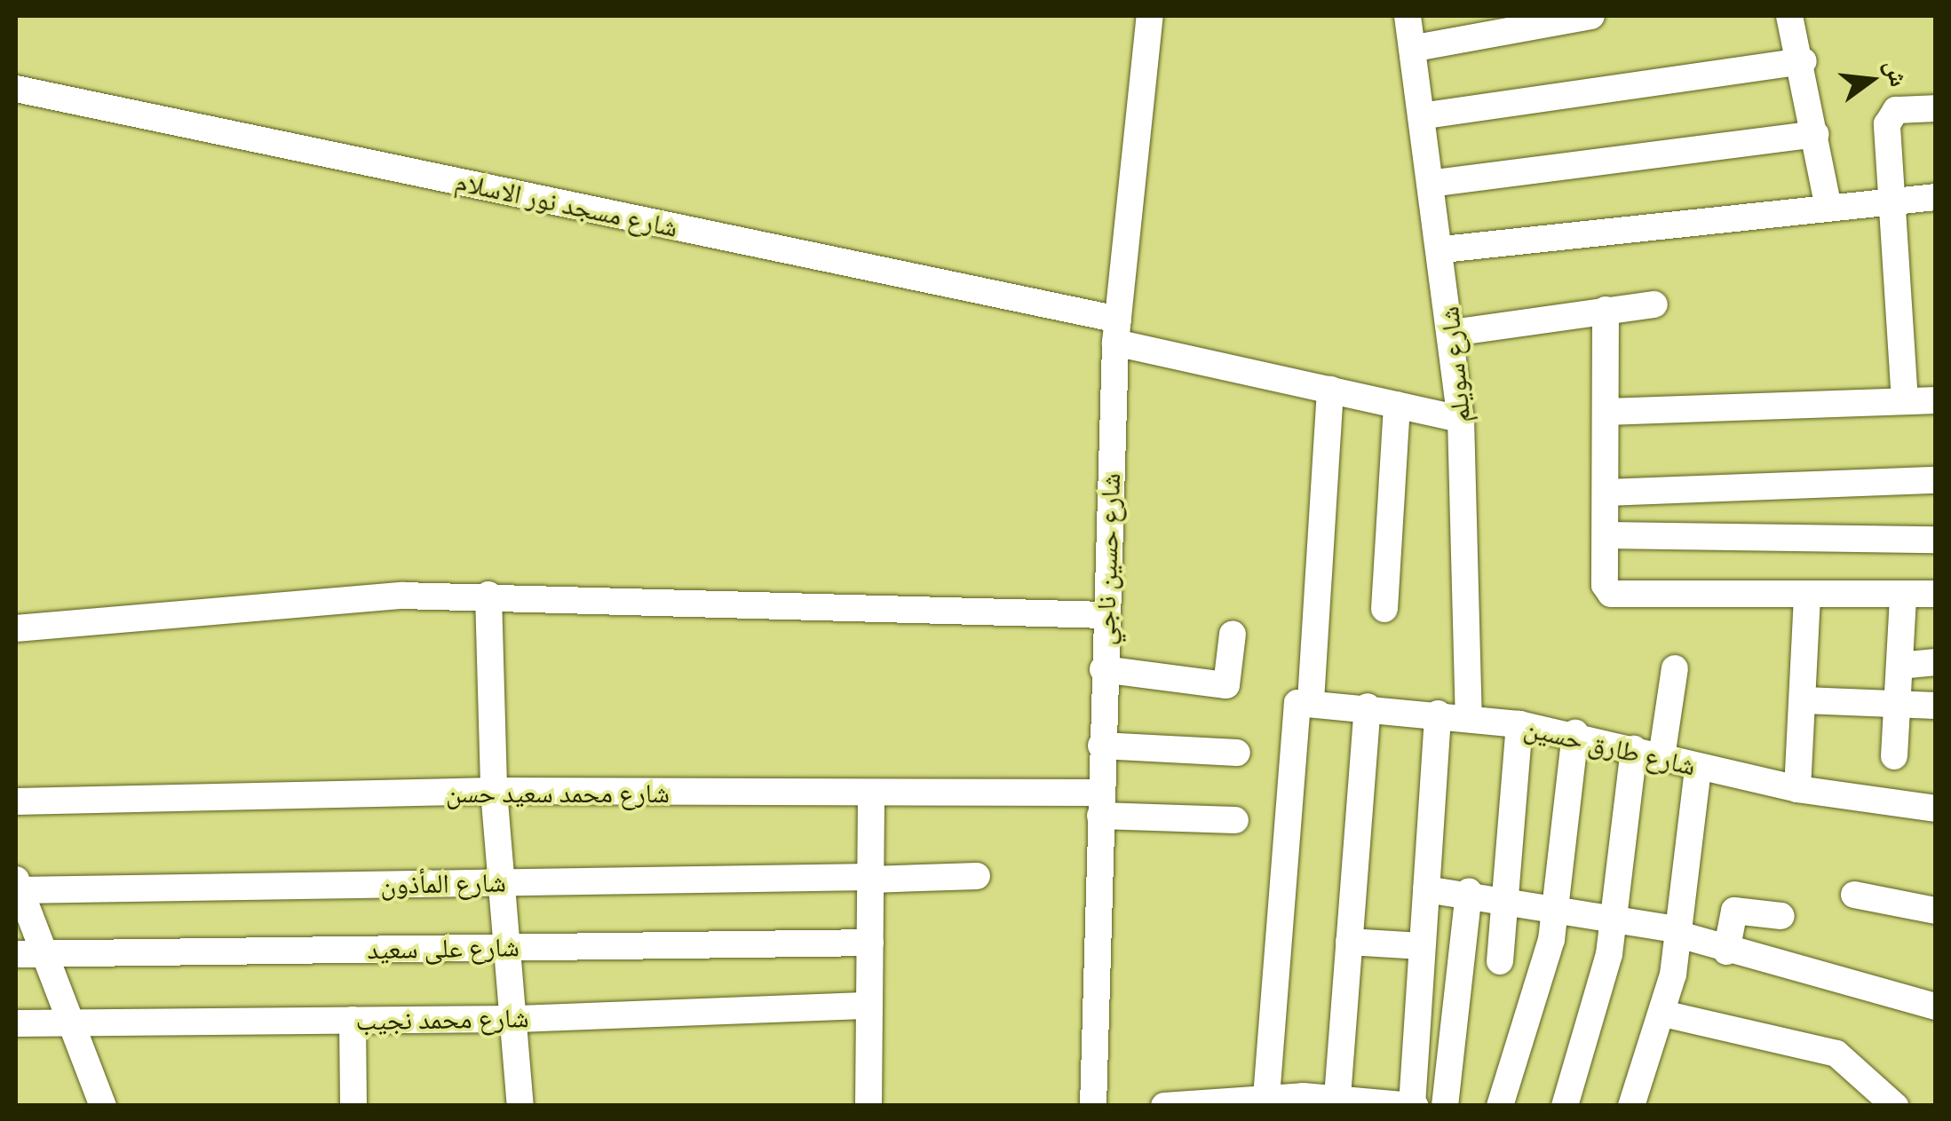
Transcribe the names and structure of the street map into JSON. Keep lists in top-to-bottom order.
{
  "streets": {
    "street": [
      "شارع مسجد نور الاسلام",
      "شارع سويلم",
      "شارع حسين ناجي",
      "شارع طارق حسين",
      "شارع محمد سعيد حسن",
      "شارع المأذون",
      "شارع على سعيد",
      "شارع محمد نجيب"
    ]
  },
  "crossings": [
    ["شارع مسجد نور الاسلام", "شارع سويلم"],
    ["شارع مسجد نور الاسلام", "شارع حسين ناجي"],
    ["شارع سويلم", "شارع طارق حسين"],
    ["شارع حسين ناجي", "شارع محمد سعيد حسن"]
  ],
  "north": "right"
}
